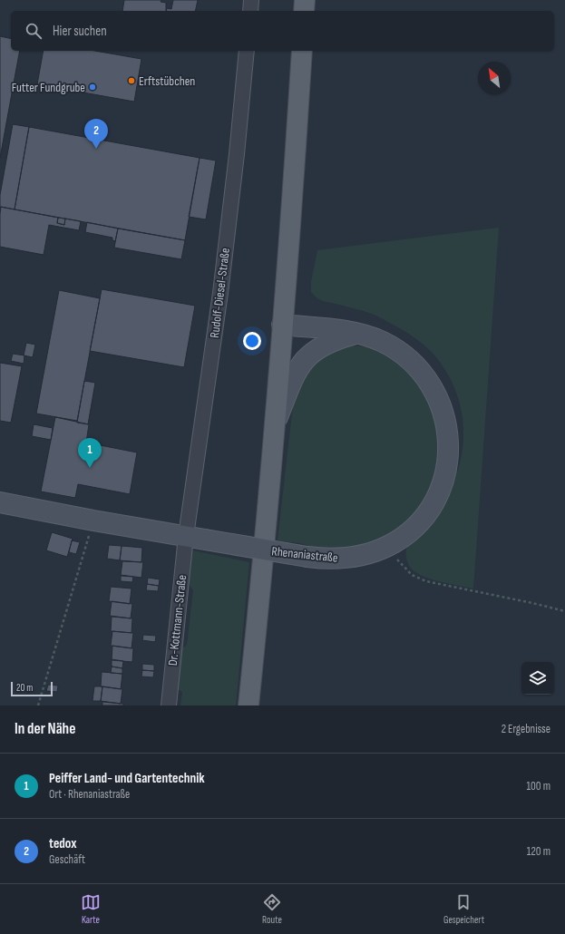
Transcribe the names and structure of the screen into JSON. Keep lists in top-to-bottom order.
{
  "streets": {
    "main road": ["Rhenaniastraße"],
    "street": ["Rudolf-Diesel-Straße", "Dr.-Kottmann-Straße"]
  },
  "crossings": [
    ["Rudolf-Diesel-Straße", "Rhenaniastraße"],
    ["Rudolf-Diesel-Straße", "Dr.-Kottmann-Straße"],
    ["Rhenaniastraße", "Dr.-Kottmann-Straße"]
  ],
  "places": ["Erftstübchen", "Futter Fundgrube"],
  "scale_bar": "20 m",
  "north": "top left",
  "page": {
    "search": "Hier suchen",
    "pins": ["2", "1"],
    "scale": "20 m",
    "heading": ["In der Nähe", "2 Ergebnisse"],
    "list": [
      {
        "mark": "1",
        "name": "Peiffer Land- und Gartentechnik",
        "note": "Ort · Rhenaniastraße",
        "value": "100 m"
      },
      {
        "mark": "2",
        "name": "tedox",
        "note": "Geschäft",
        "value": "120 m"
      }
    ],
    "nav": ["Karte", "Route", "Gespeichert"]
  }
}
